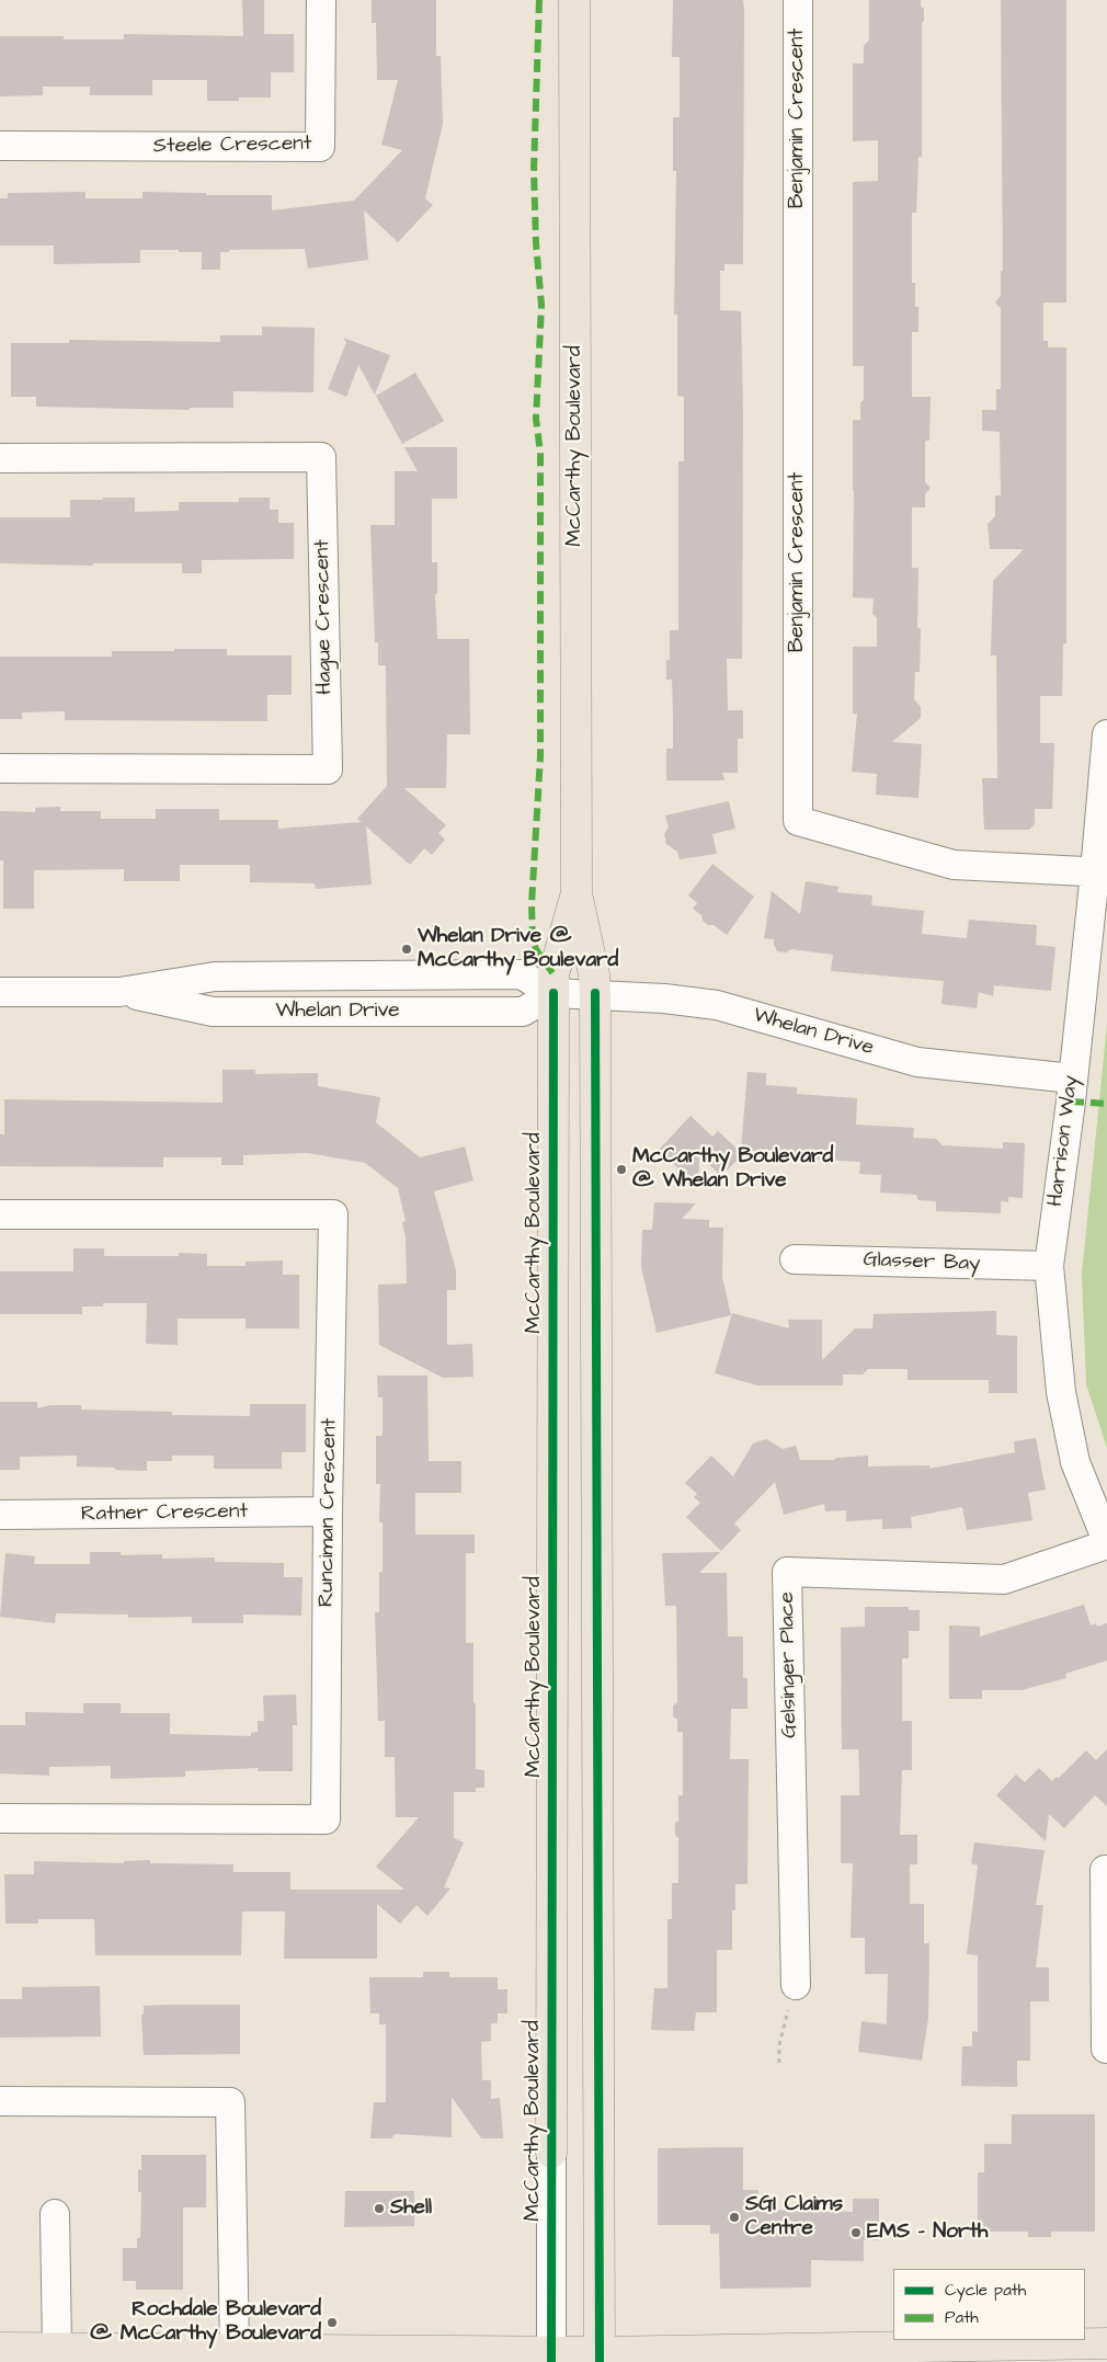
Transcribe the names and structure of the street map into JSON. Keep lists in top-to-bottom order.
{
  "streets": {
    "main road": ["McCarthy Boulevard"],
    "street": [
      "Benjamin Crescent",
      "Steele Crescent",
      "Hague Crescent",
      "Whelan Drive",
      "Harrison Way",
      "Glasser Bay",
      "Runciman Crescent",
      "Ratner Crescent",
      "Gelsinger Place"
    ]
  },
  "crossings": [
    ["Benjamin Crescent", "Harrison Way"],
    ["McCarthy Boulevard", "Whelan Drive"],
    ["Whelan Drive", "Harrison Way"],
    ["Harrison Way", "Glasser Bay"],
    ["Harrison Way", "Gelsinger Place"],
    ["Runciman Crescent", "Ratner Crescent"]
  ],
  "places": [
    "Whelan Drive @ McCarthy Boulevard",
    "McCarthy Boulevard @ Whelan Drive",
    "Shell",
    "SGI Claims Centre",
    "EMS - North",
    "Rochdale Boulevard @ McCarthy Boulevard"
  ],
  "legend": ["Cycle path", "Path"]
}
